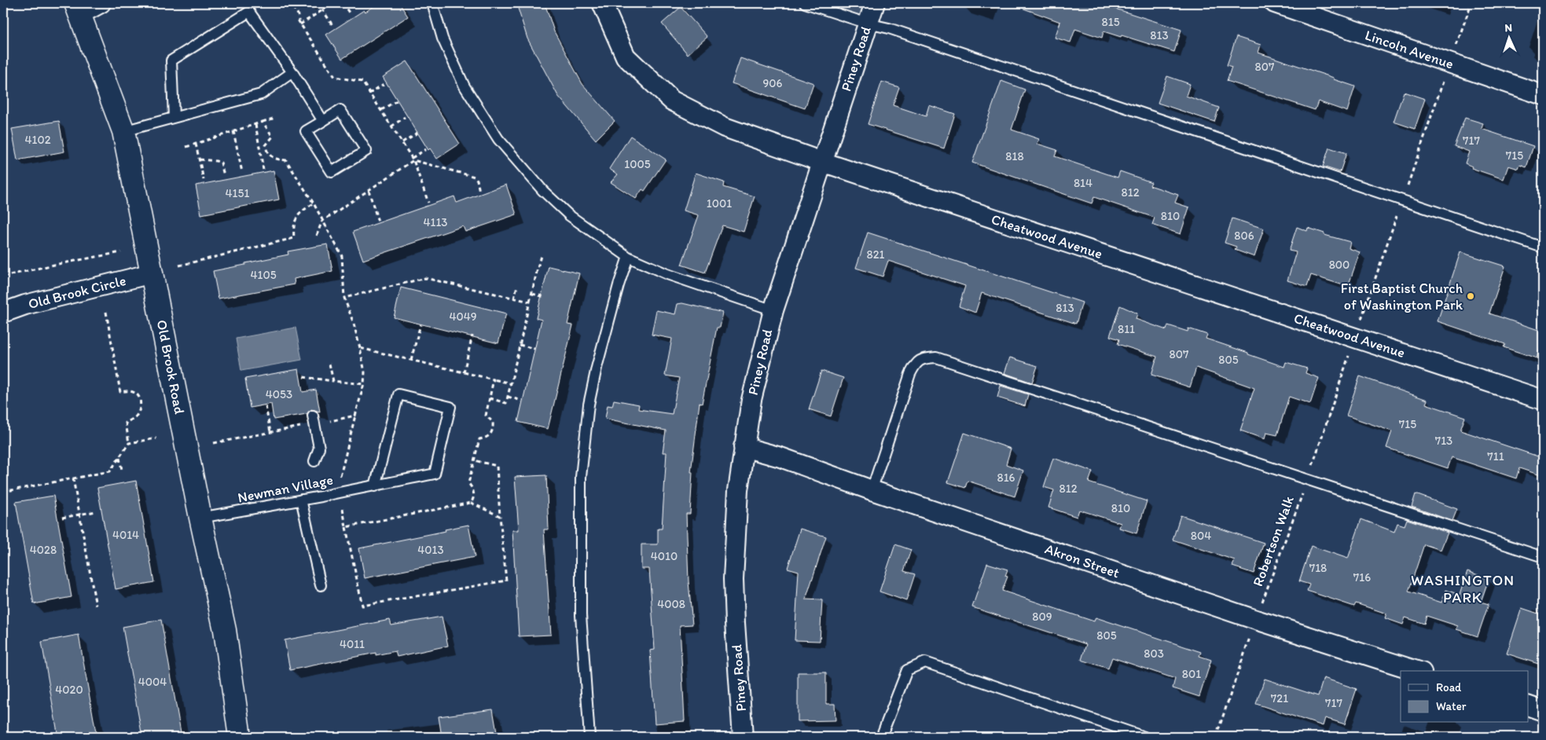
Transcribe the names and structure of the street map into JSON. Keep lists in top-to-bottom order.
{
  "streets": {
    "street": [
      "Lincoln Avenue",
      "Piney Road",
      "Cheatwood Avenue",
      "Old Brook Circle",
      "Old Brook Road",
      "Akron Street"
    ],
    "lane": ["Newman Village"],
    "path": ["Robertson Walk"]
  },
  "crossings": [
    ["Piney Road", "Cheatwood Avenue"],
    ["Piney Road", "Akron Street"],
    ["Old Brook Circle", "Old Brook Road"],
    ["Old Brook Road", "Newman Village"],
    ["Robertson Walk", "Akron Street"]
  ],
  "districts": ["WASHINGTON PARK"],
  "places": ["First Baptist Church of Washington Park"],
  "house_numbers": [
    "815",
    "813",
    "807",
    "906",
    "4102",
    "717",
    "715",
    "818",
    "1005",
    "814",
    "812",
    "4151",
    "1001",
    "810",
    "4113",
    "806",
    "821",
    "800",
    "4105",
    "813",
    "4049",
    "811",
    "807",
    "805",
    "4053",
    "715",
    "713",
    "711",
    "816",
    "812",
    "810",
    "4014",
    "804",
    "4028",
    "4013",
    "4010",
    "718",
    "716",
    "4008",
    "809",
    "805",
    "4011",
    "803",
    "801",
    "4004",
    "4020",
    "721",
    "717"
  ],
  "legend": ["Road", "Water"],
  "north": "top"
}
